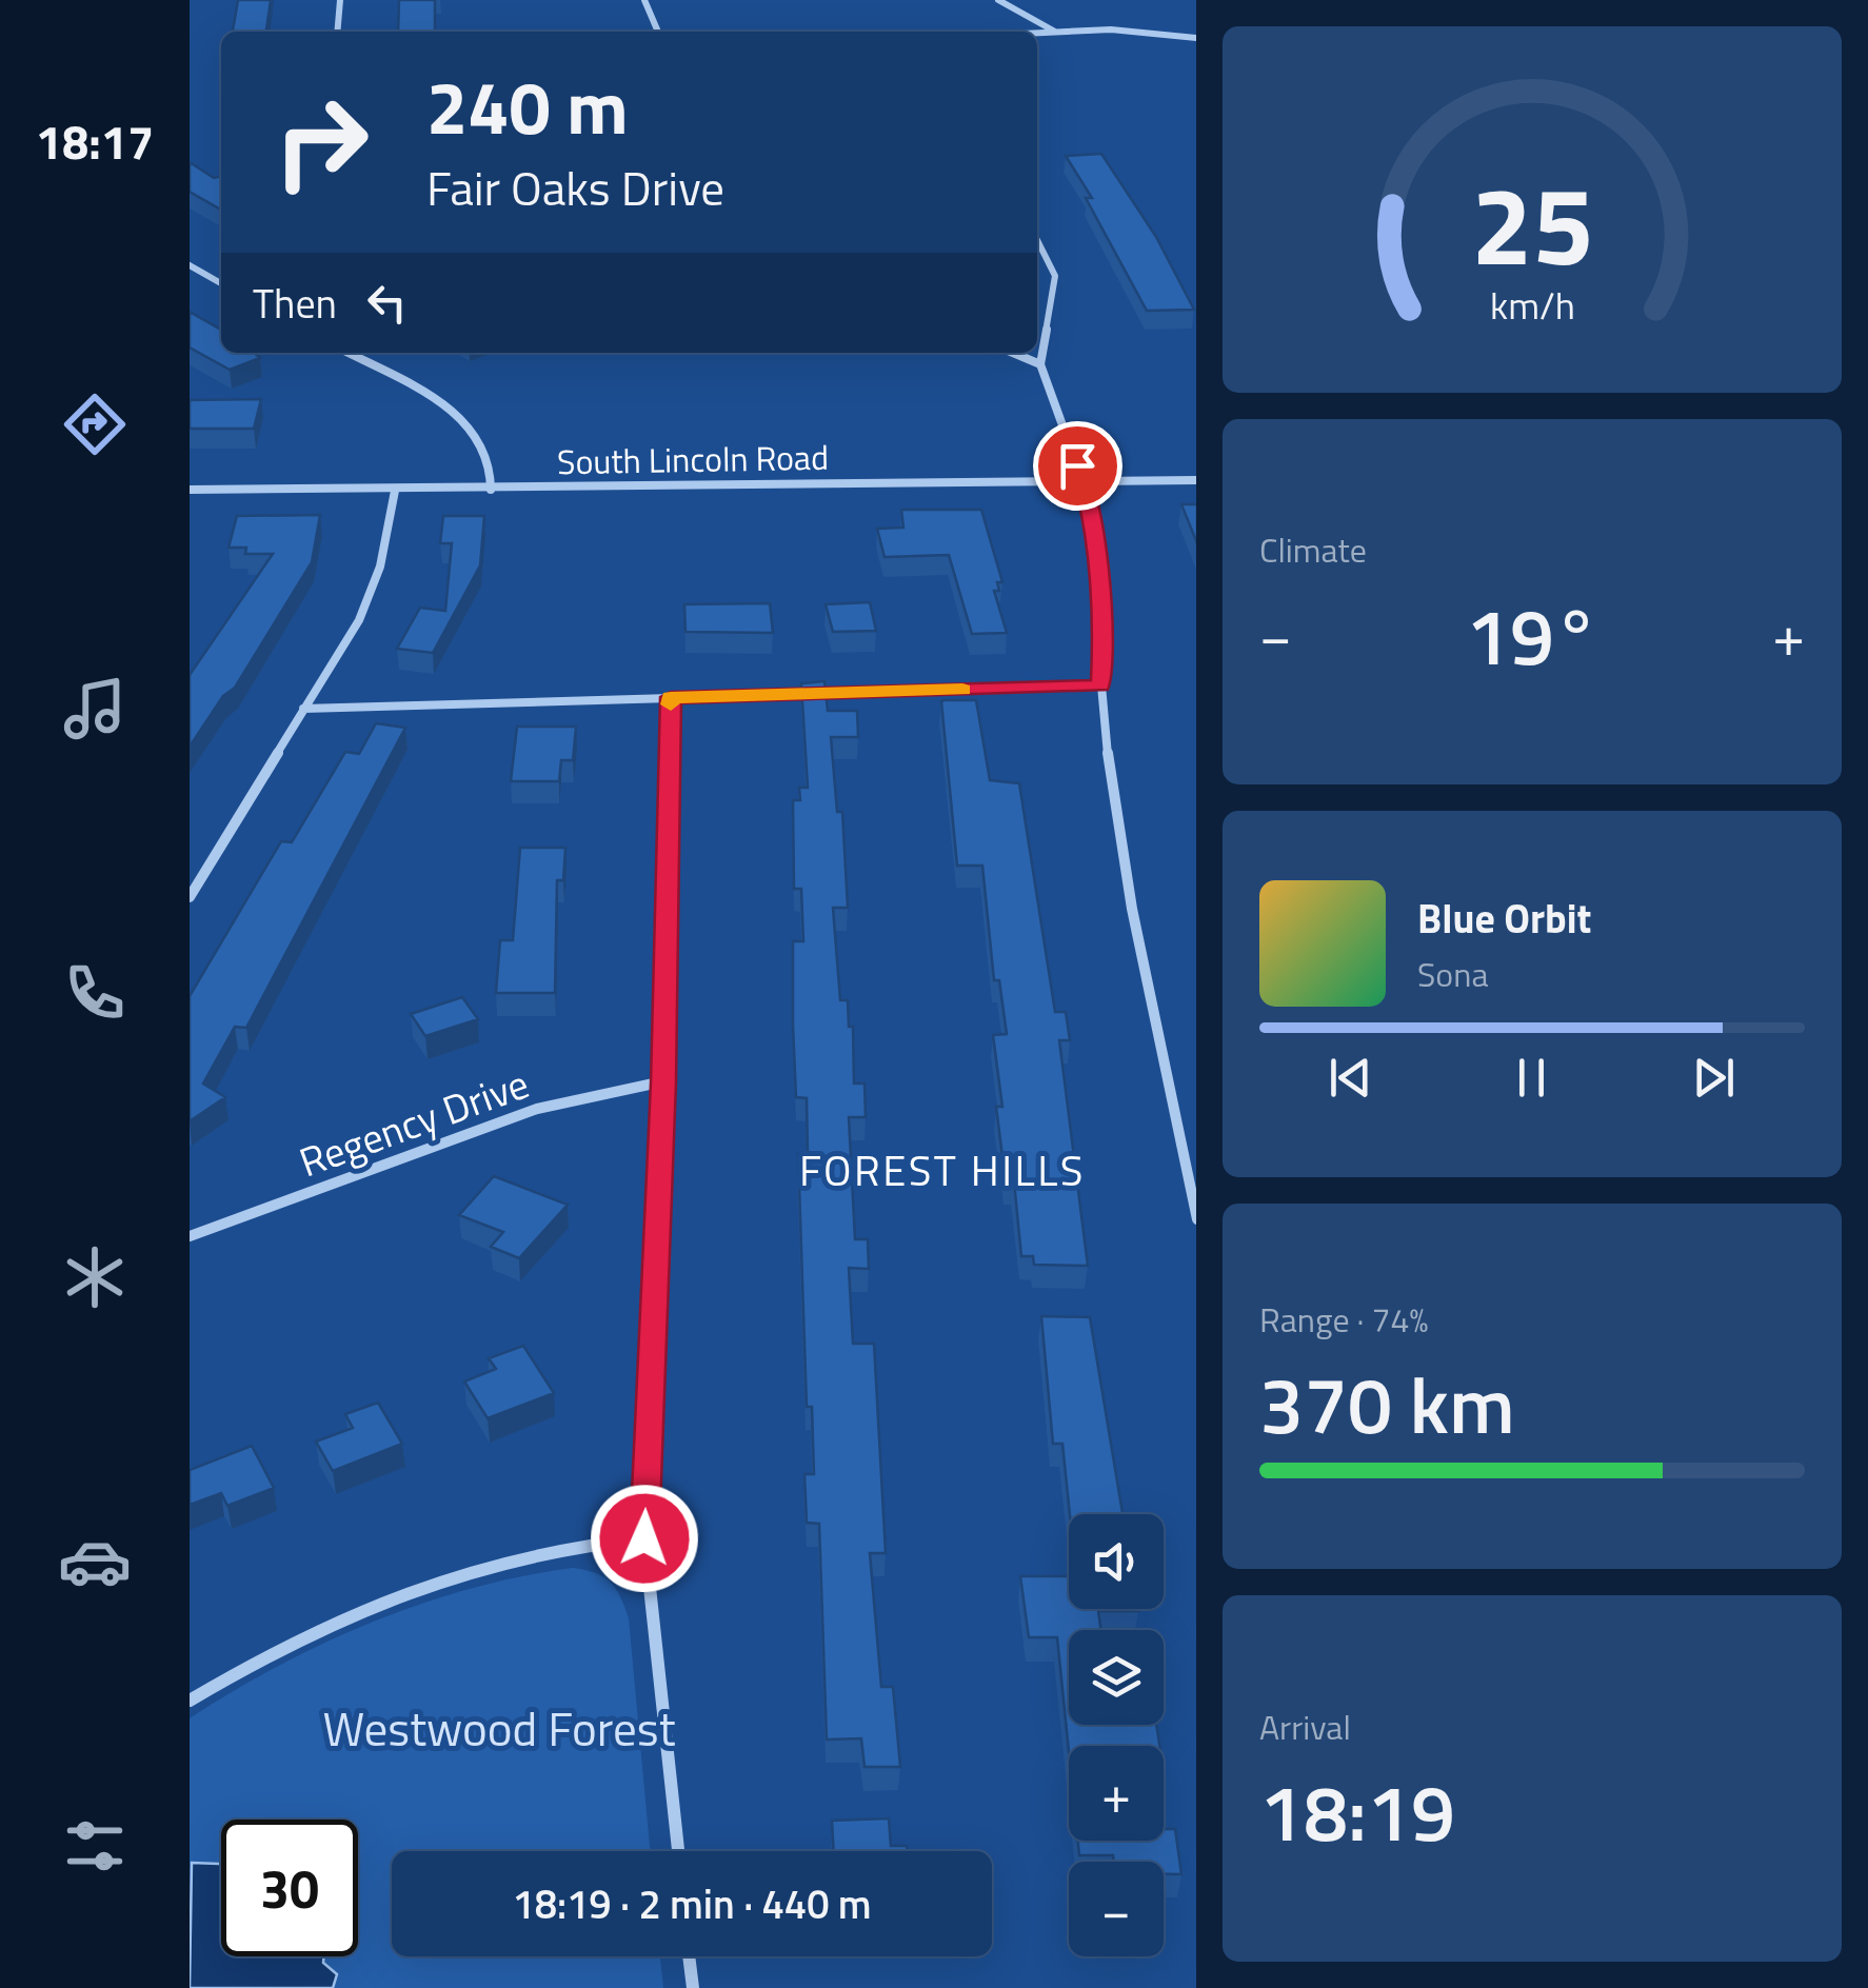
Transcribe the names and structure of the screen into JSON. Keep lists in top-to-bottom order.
{
  "streets": {
    "street": ["South Lincoln Road", "Regency Drive"]
  },
  "districts": ["FOREST HILLS"],
  "parks": ["Westwood Forest"],
  "page": {
    "tabs": "18:17",
    "turn": ["240 m", "Fair Oaks Drive"],
    "then": "Then",
    "tile": [
      "Climate",
      ["Range · 74%", "370 km"],
      ["Arrival", "18:19"]
    ],
    "heat": ["−", "19°", "+"],
    "song": ["Blue Orbit", "Sona"],
    "map_buttons": ["+", "−"],
    "limit": "30",
    "trip": "18:19 · 2 min · 440 m",
    "gauge": ["25", "km/h"]
  }
}
